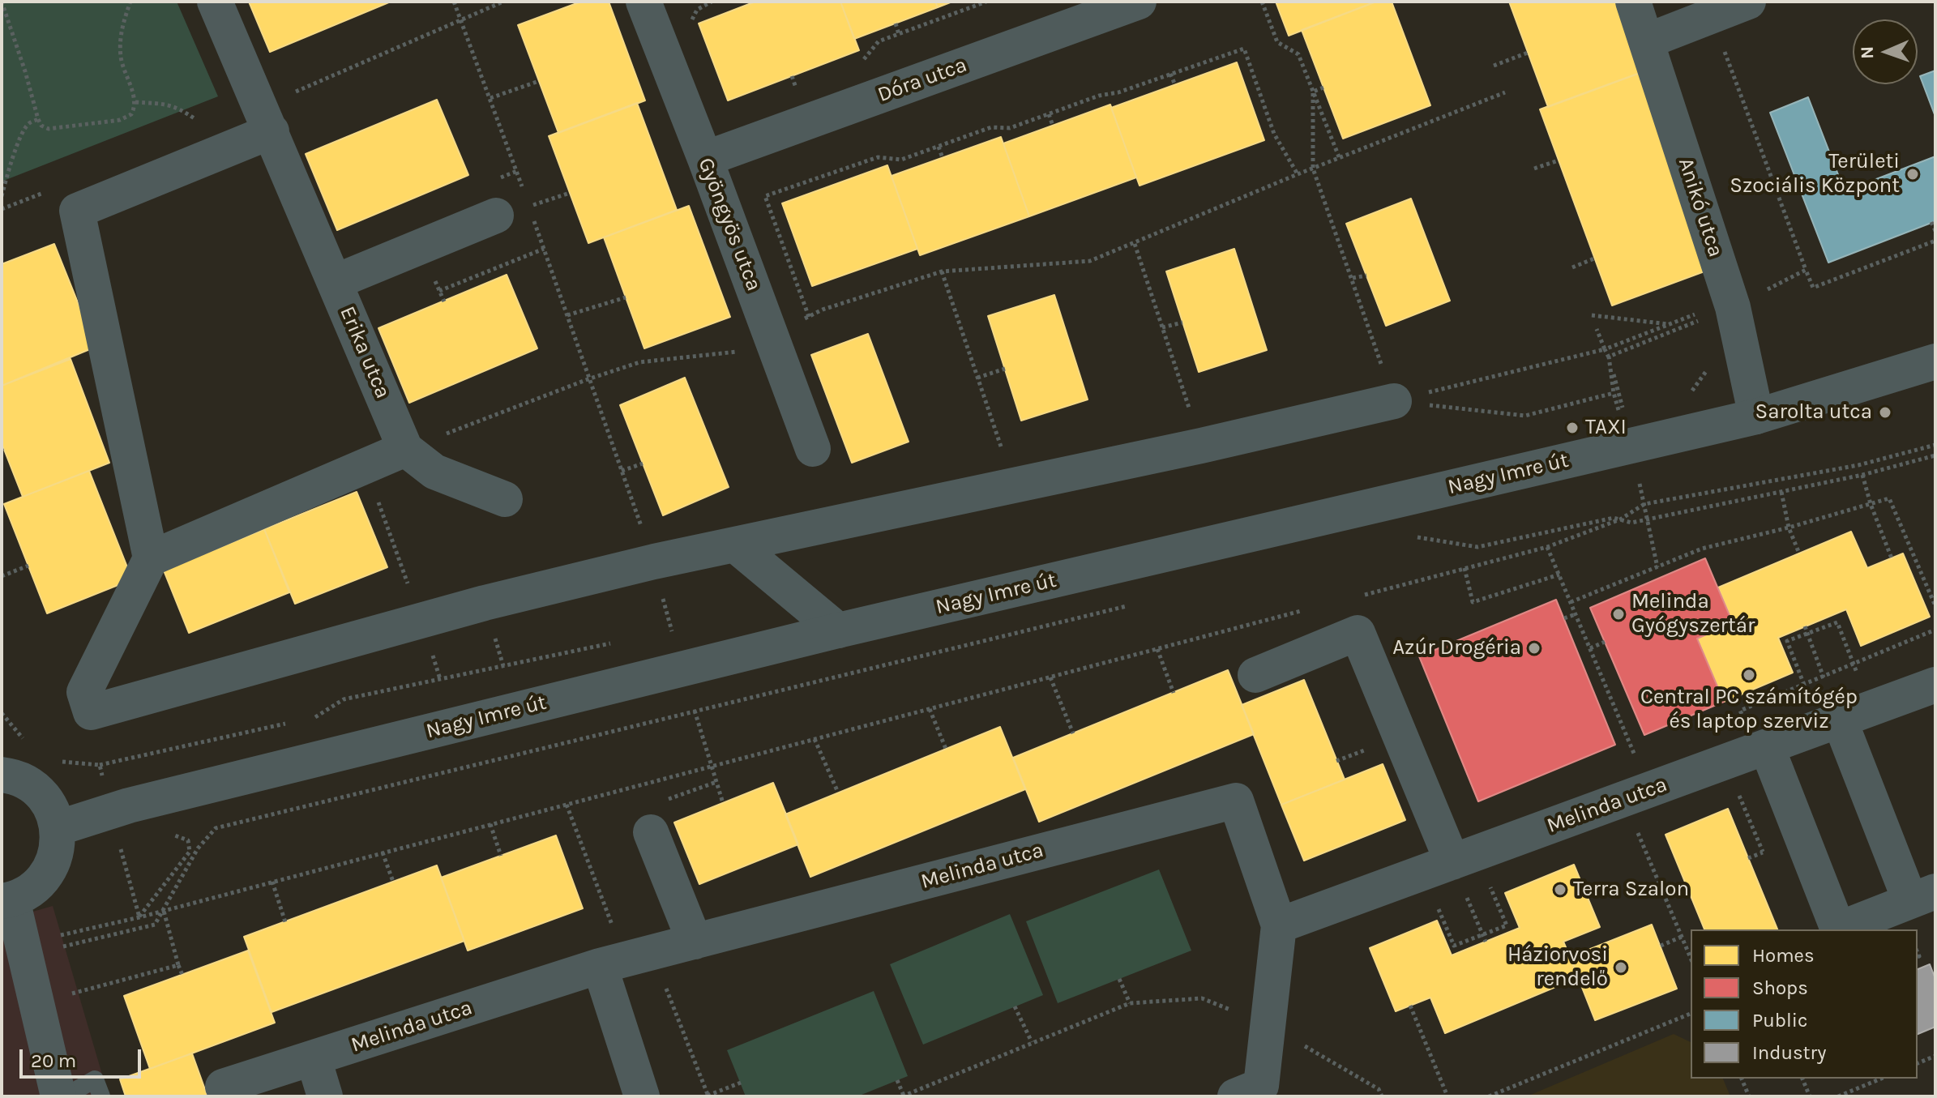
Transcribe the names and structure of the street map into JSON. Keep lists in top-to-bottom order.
{
  "streets": {
    "street": [
      "Dóra utca",
      "Anikó utca",
      "Gyöngyös utca",
      "Erika utca",
      "Nagy Imre út",
      "Melinda utca"
    ]
  },
  "crossings": [
    ["Dóra utca", "Gyöngyös utca"],
    ["Anikó utca", "Nagy Imre út"]
  ],
  "places": [
    "Területi Szociális Központ",
    "Sarolta utca",
    "TAXI",
    "Melinda Gyógyszertár",
    "Azúr Drogéria",
    "Central PC számítógép és laptop szerviz",
    "Terra Szalon",
    "Háziorvosi rendelő"
  ],
  "legend": [
    "Homes",
    "Shops",
    "Public",
    "Industry"
  ],
  "scale_bar": "20 m",
  "north": "left"
}
